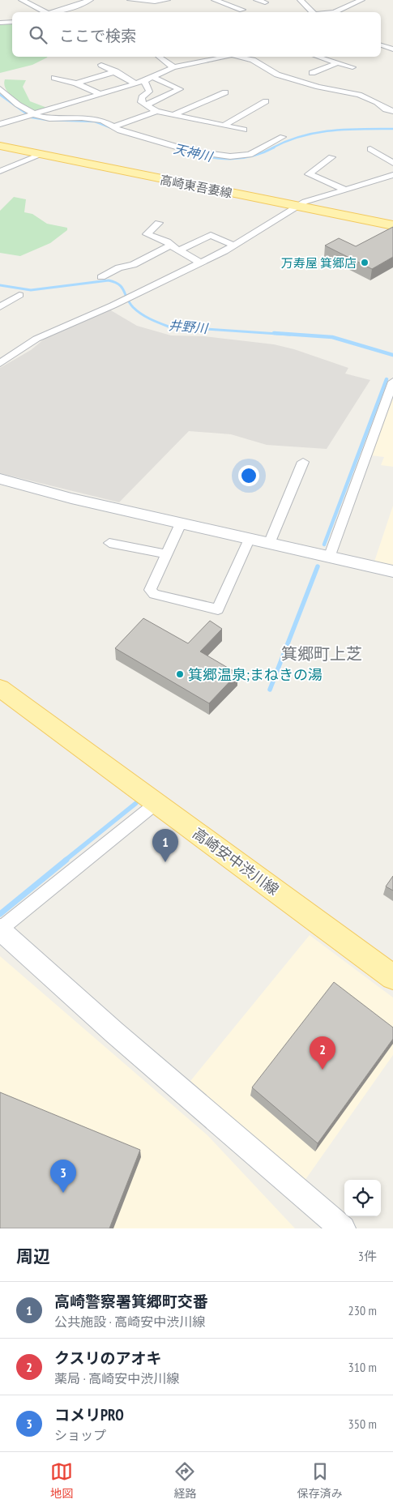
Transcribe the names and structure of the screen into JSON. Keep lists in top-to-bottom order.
{
  "streets": {
    "main road": ["高崎東吾妻線", "高崎安中渋川線"]
  },
  "districts": ["箕郷町上芝"],
  "water": ["天神川", "井野川"],
  "places": ["万寿屋 箕郷店", "箕郷温泉;まねきの湯"],
  "page": {
    "search": "ここで検索",
    "pins": ["1", "2", "3"],
    "heading": ["周辺", "3件"],
    "list": [
      {
        "mark": "1",
        "name": "高崎警察署箕郷町交番",
        "note": "公共施設 · 高崎安中渋川線",
        "value": "230 m"
      },
      {
        "mark": "2",
        "name": "クスリのアオキ",
        "note": "薬局 · 高崎安中渋川線",
        "value": "310 m"
      },
      {
        "mark": "3",
        "name": "コメリPRO",
        "note": "ショップ",
        "value": "350 m"
      }
    ],
    "nav": ["地図", "経路", "保存済み"]
  }
}
